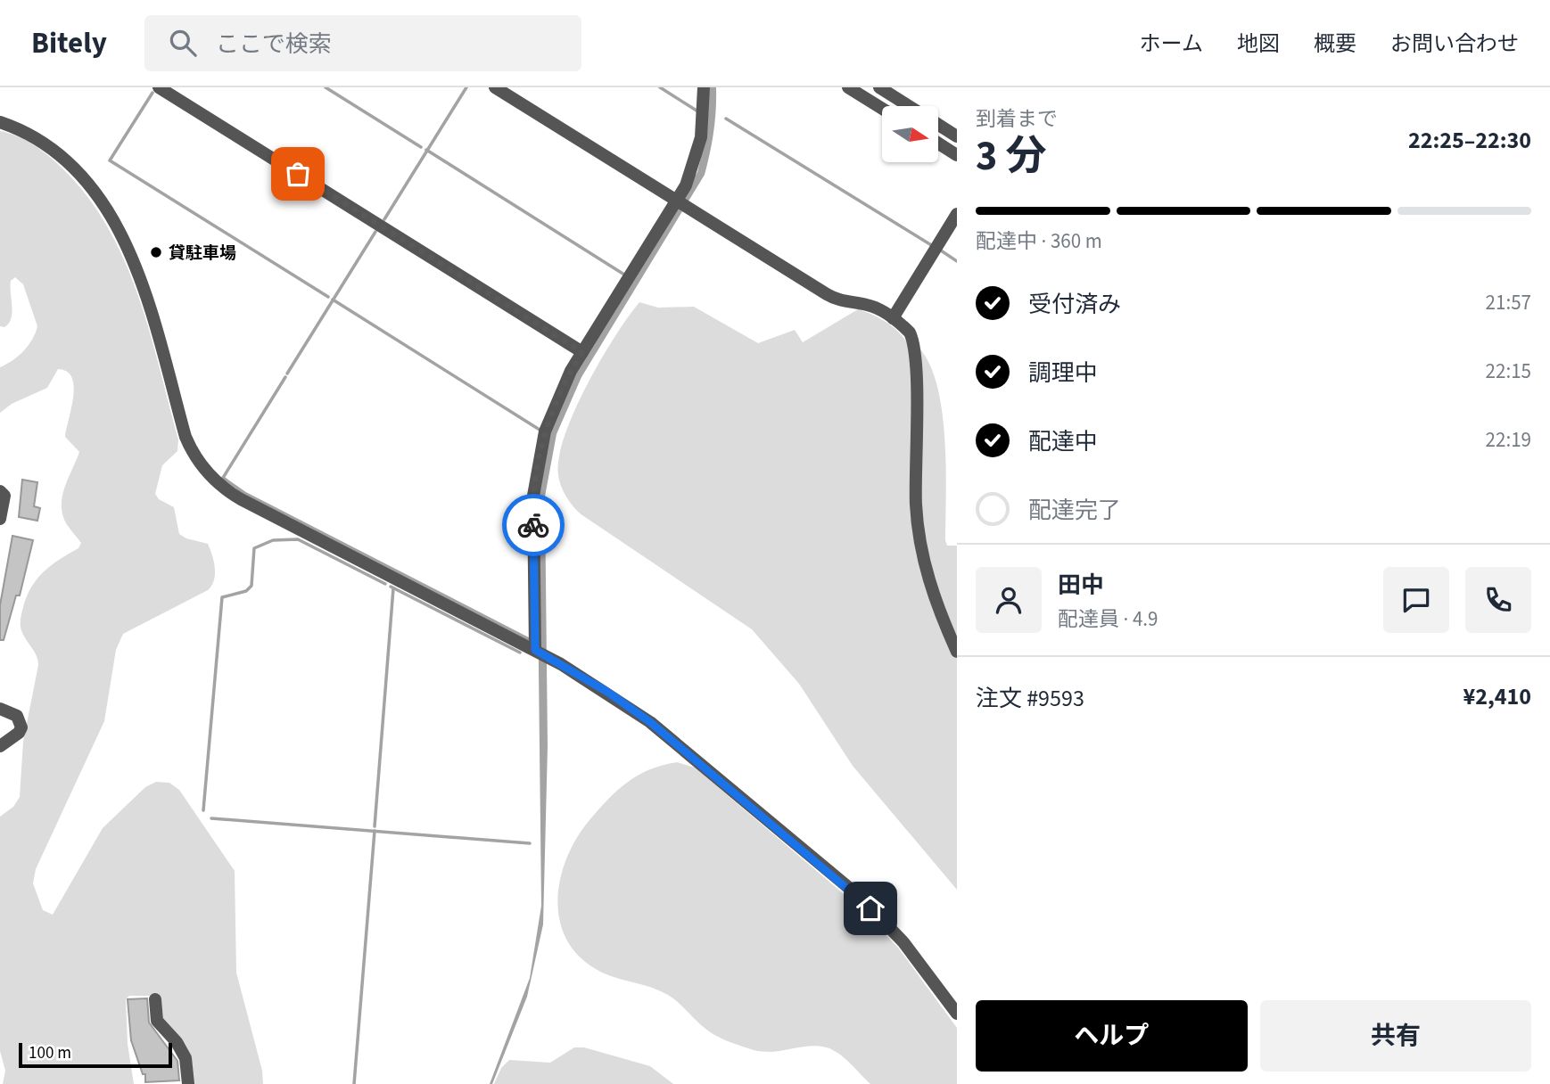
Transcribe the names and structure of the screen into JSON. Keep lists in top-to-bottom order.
{
  "places": ["貸駐車場"],
  "scale_bar": "100 m",
  "north": "right",
  "page": {
    "header": "Bitely",
    "search": "ここで検索",
    "nav": [
      "ホーム",
      "地図",
      "概要",
      "お問い合わせ"
    ],
    "heading": ["3 分", "到着まで", "22:25–22:30"],
    "panel": [
      "田中",
      "配達員 · 4.9",
      "注文 #9593",
      "¥2,410"
    ],
    "bar": "配達中 · 360 m",
    "list": [
      ["受付済み", "21:57"],
      ["調理中", "22:15"],
      ["配達中", "22:19"],
      "配達完了"
    ],
    "buttons": ["ヘルプ", "共有"],
    "scale": "100 m"
  }
}
